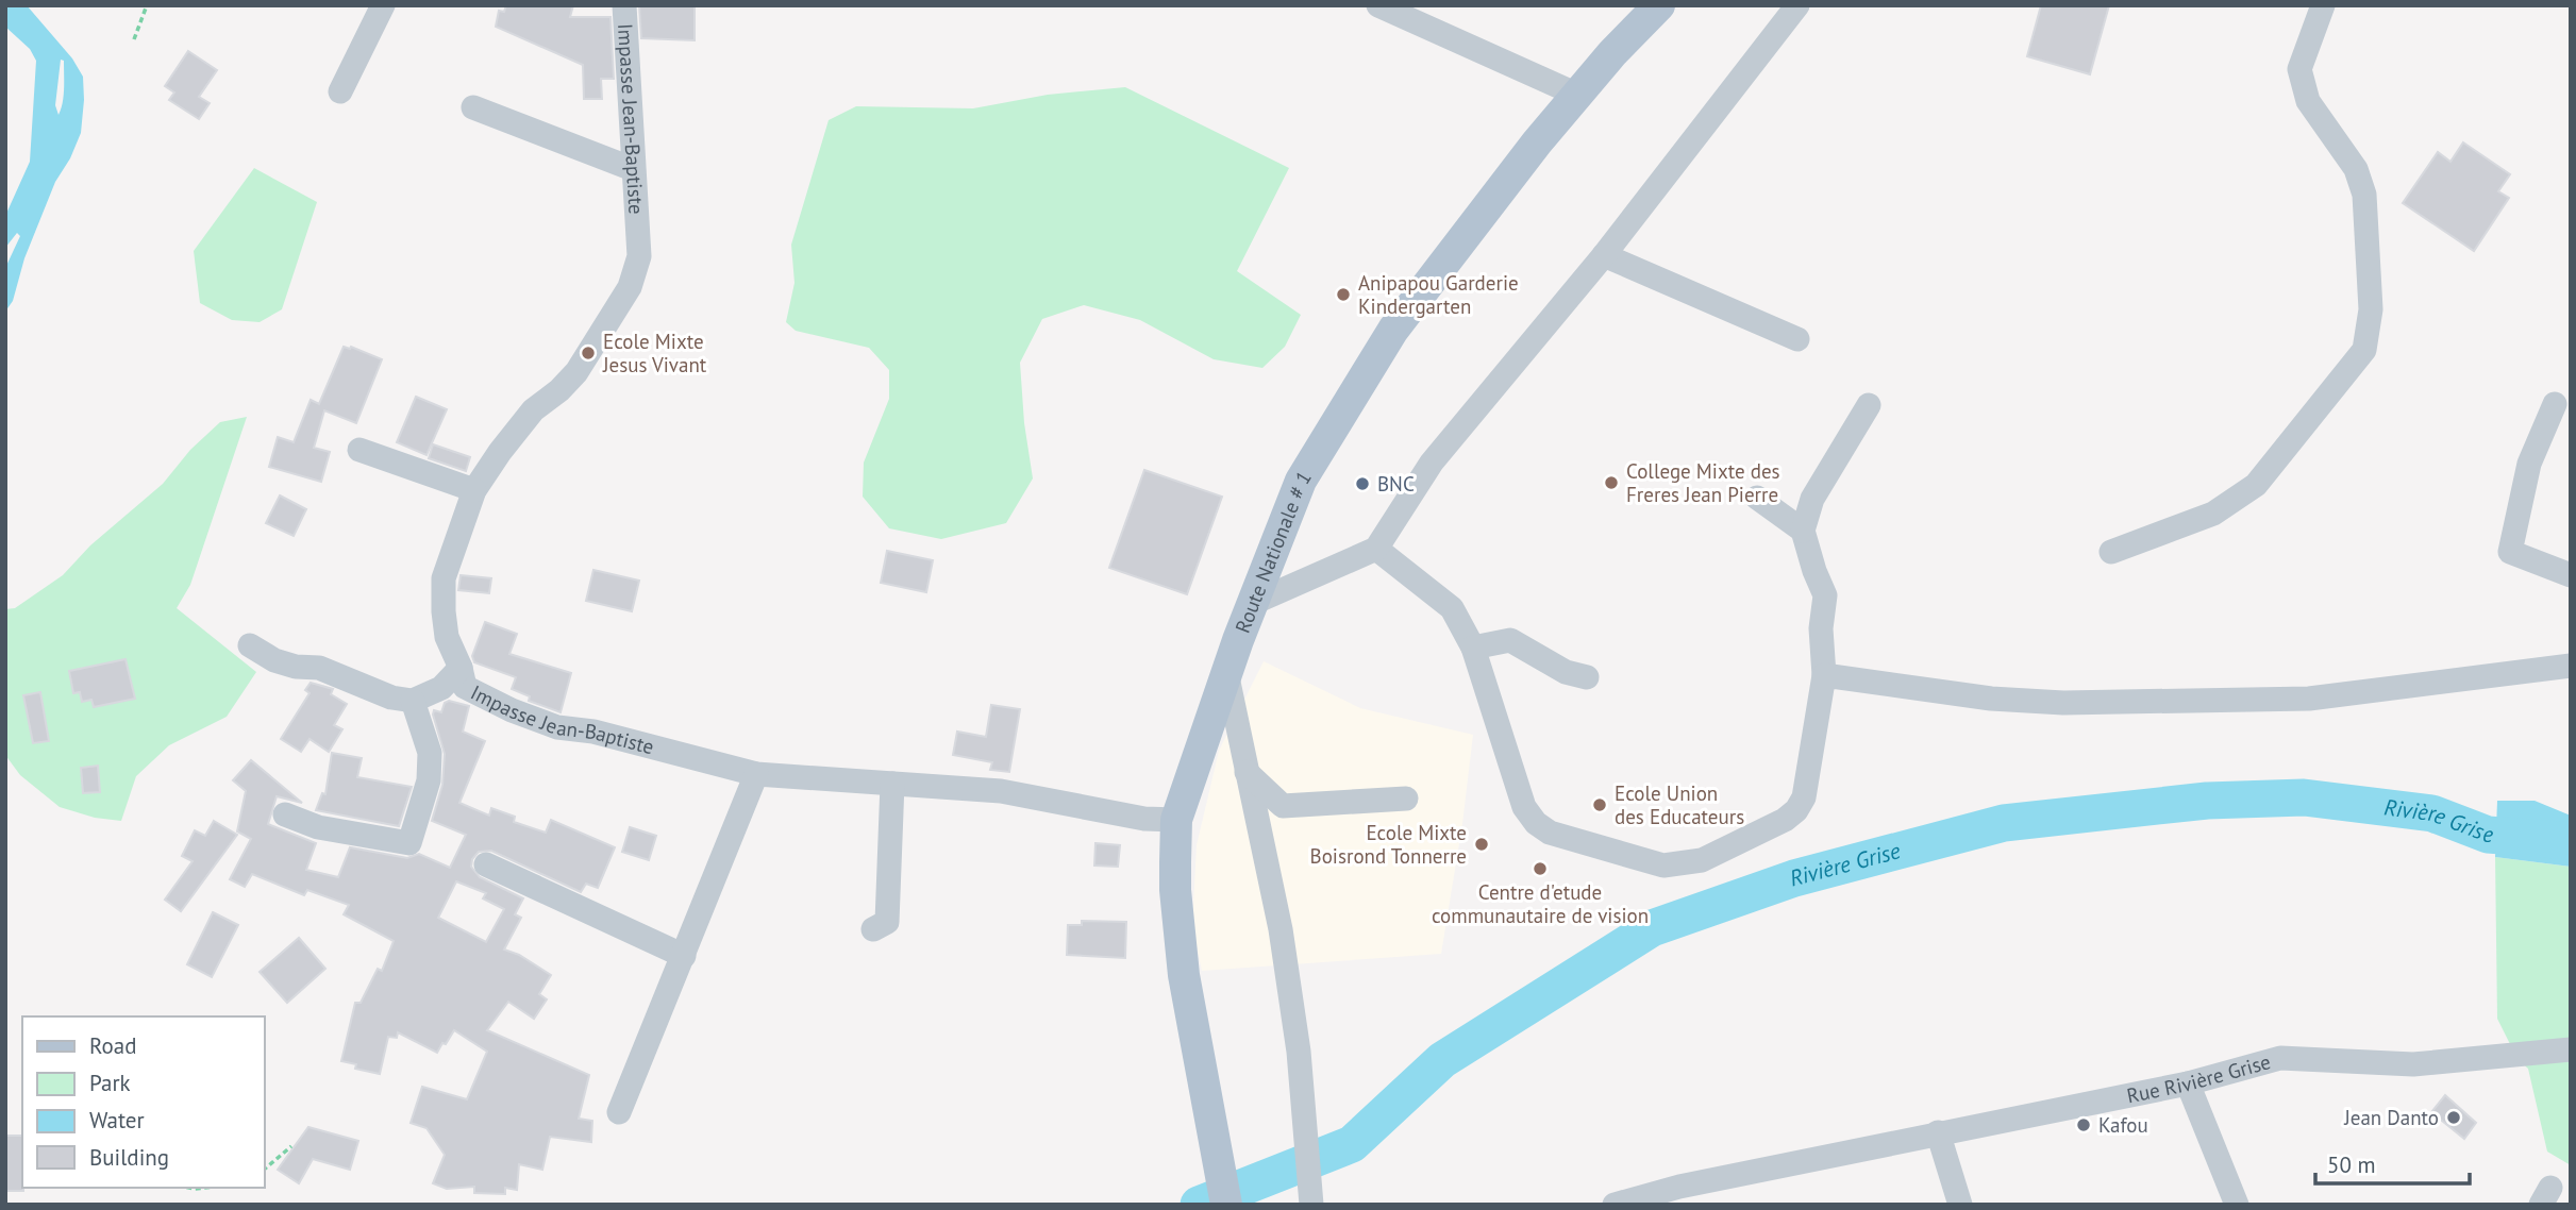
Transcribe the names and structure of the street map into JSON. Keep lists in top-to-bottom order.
{
  "streets": {
    "main road": ["Route Nationale # 1"],
    "street": ["Impasse Jean-Baptiste", "Rue Rivière Grise"]
  },
  "crossings": [
    ["Impasse Jean-Baptiste", "Route Nationale # 1"]
  ],
  "water": ["Rivière Grise"],
  "places": [
    "Anipapou Garderie Kindergarten",
    "Ecole Mixte Jesus Vivant",
    "College Mixte des Freres Jean Pierre",
    "BNC",
    "Ecole Union des Educateurs",
    "Ecole Mixte Boisrond Tonnerre",
    "Centre d'etude communautaire de vision",
    "Jean Danto",
    "Kafou"
  ],
  "legend": [
    "Road",
    "Park",
    "Water",
    "Building"
  ],
  "scale_bar": "50 m"
}
